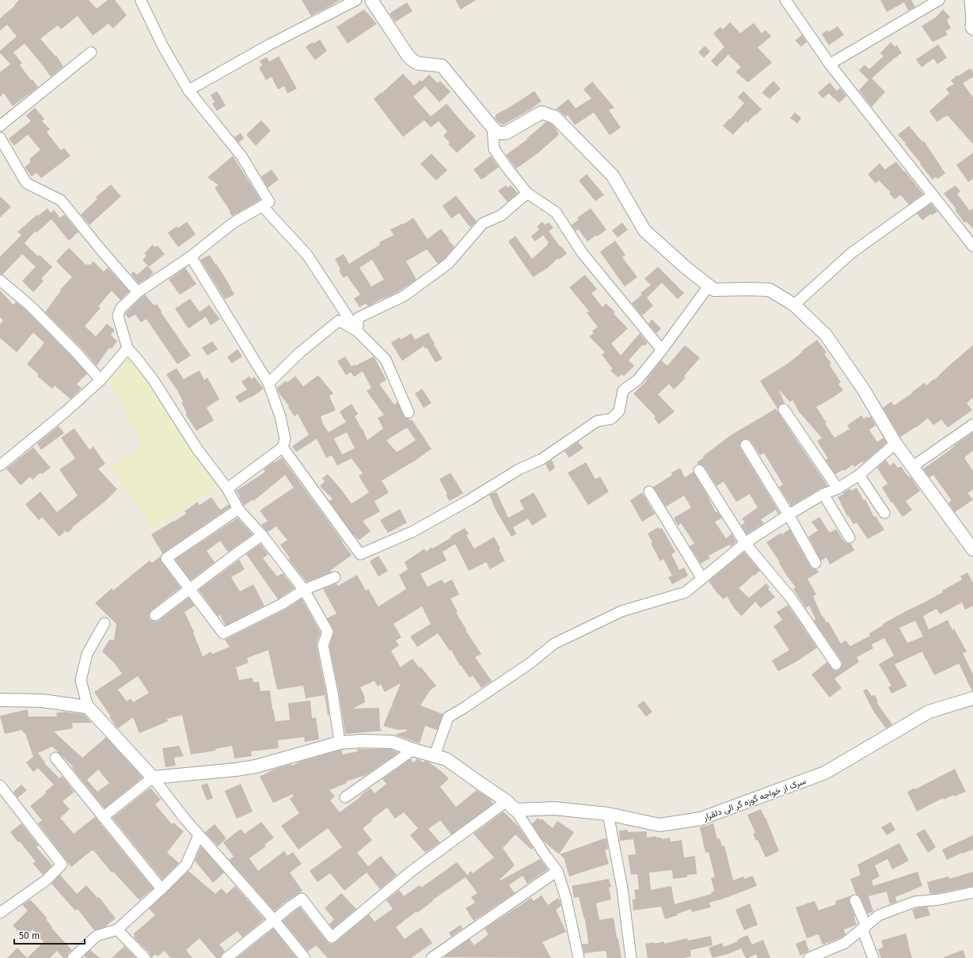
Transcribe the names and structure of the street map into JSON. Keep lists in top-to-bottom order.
{
  "streets": {
    "street": ["سرک از خواجه گوزه گر الی دلقرار"]
  },
  "scale_bar": "50 m"
}
